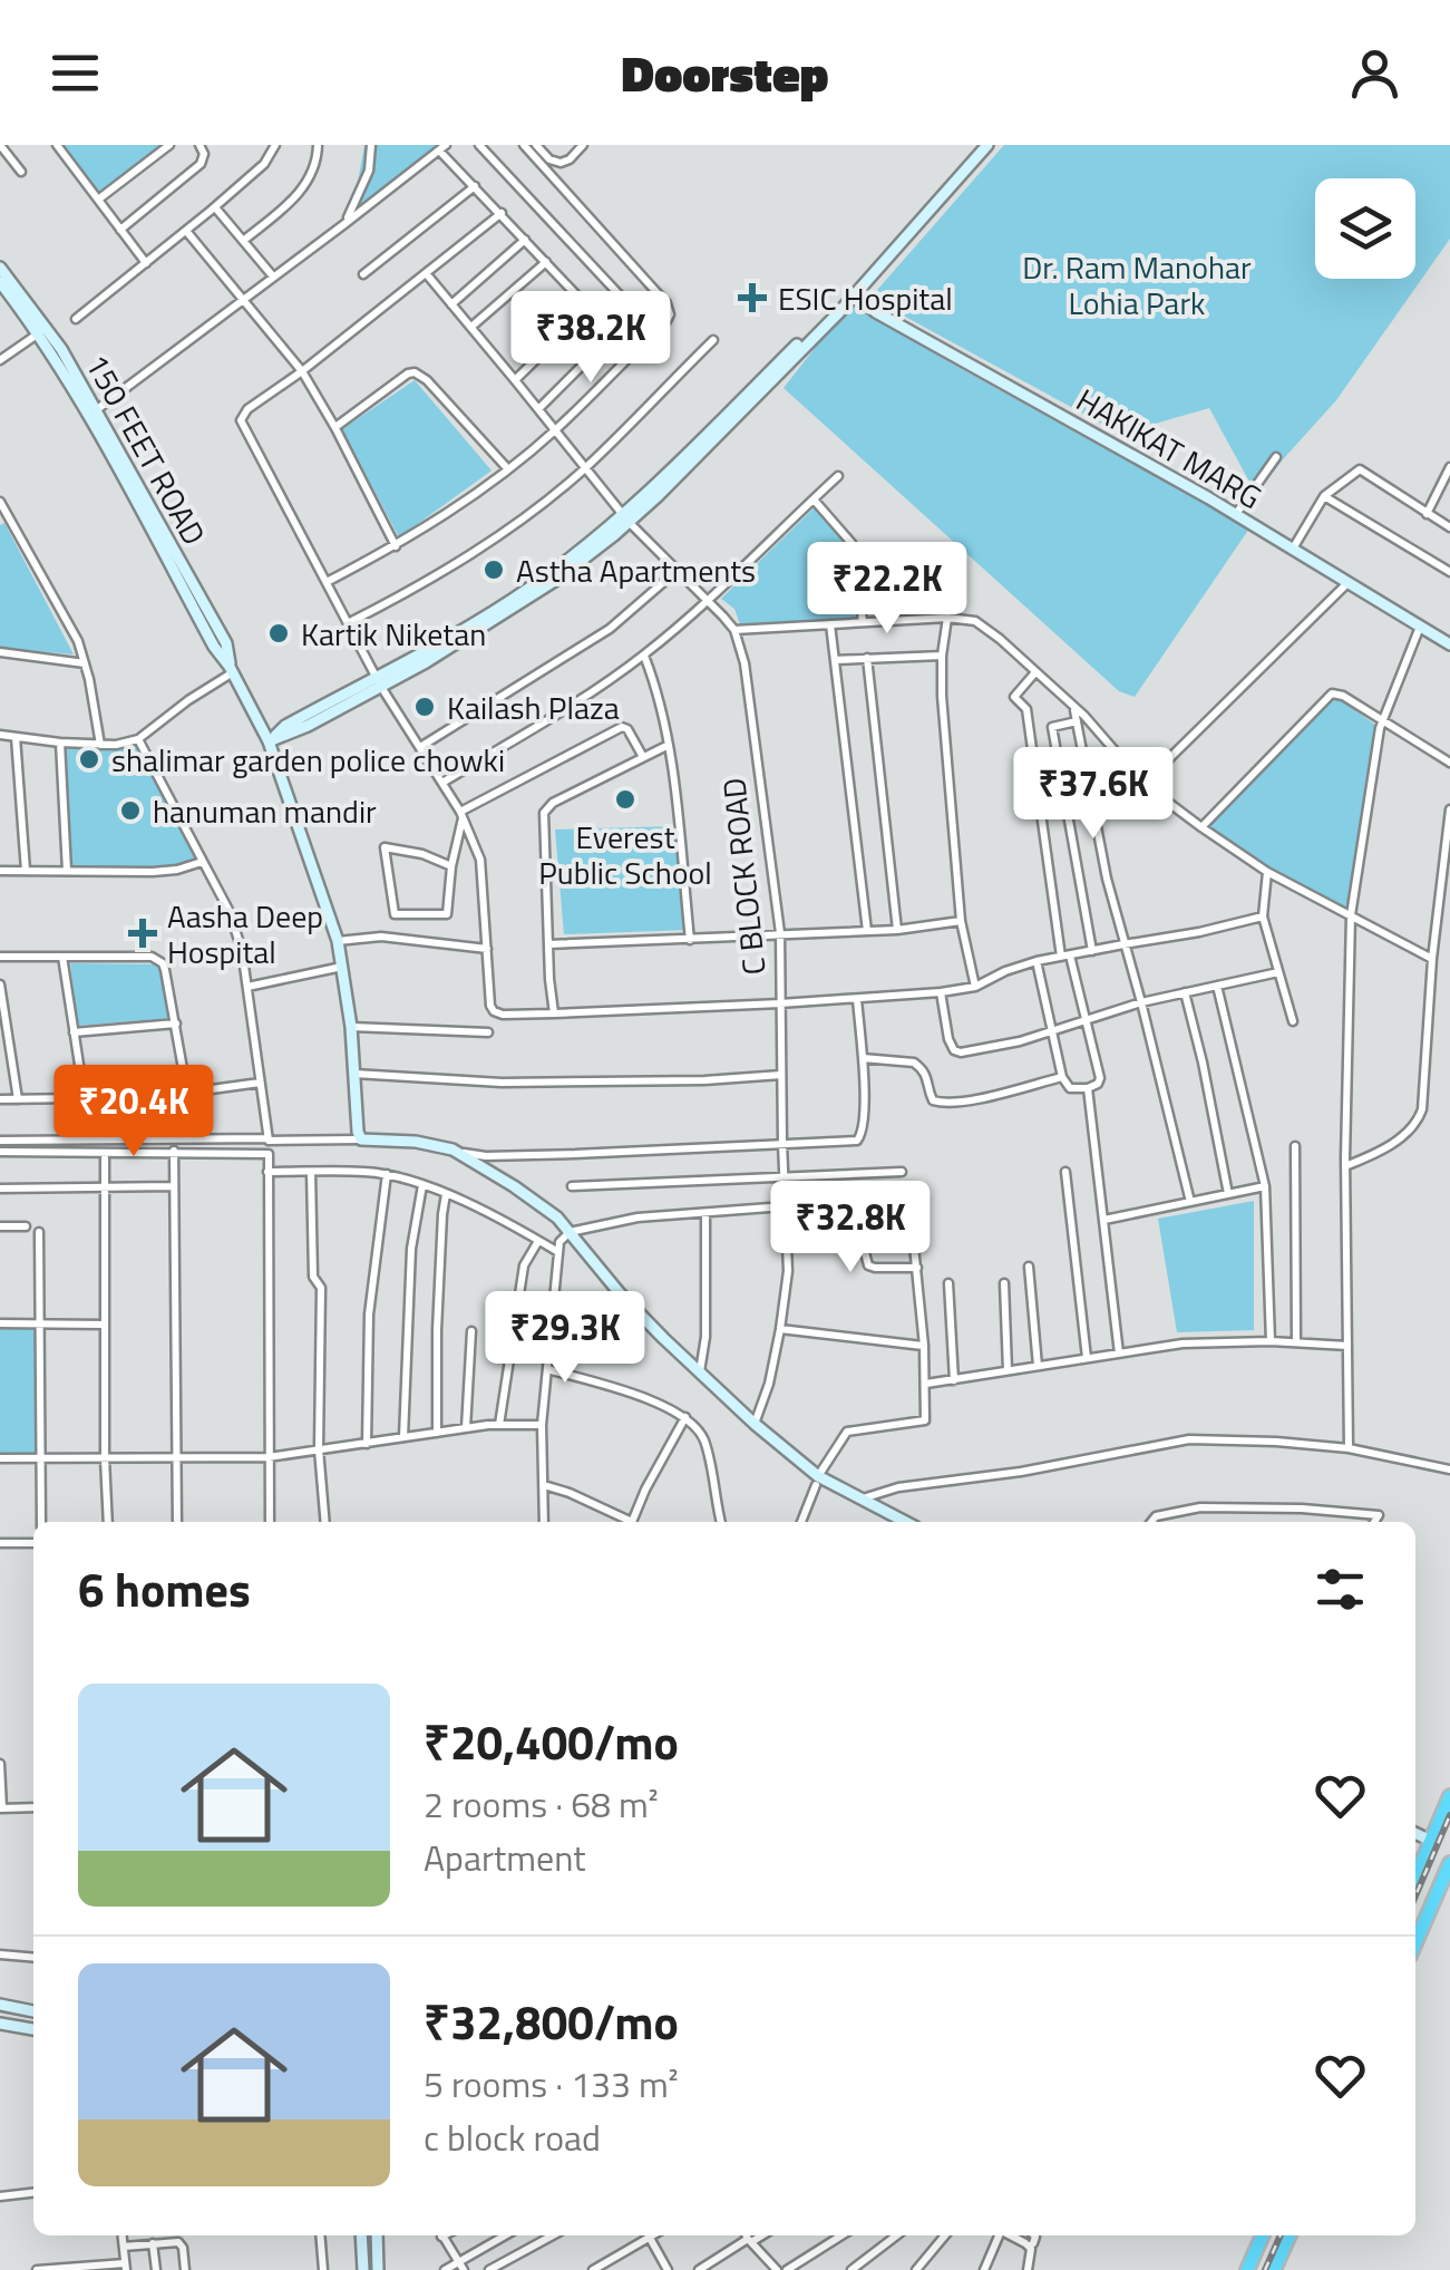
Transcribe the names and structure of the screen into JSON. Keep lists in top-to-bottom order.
{
  "streets": {
    "street": ["HAKIKAT MARG", "150 FEET ROAD", "C BLOCK ROAD"]
  },
  "parks": ["Dr. Ram Manohar Lohia Park"],
  "places": {
    "health": ["ESIC Hospital", "Aasha Deep Hospital"],
    "other": [
      "Astha Apartments",
      "Kartik Niketan",
      "Kailash Plaza",
      "shalimar garden police chowki",
      "Everest Public School",
      "hanuman mandir"
    ]
  },
  "page": {
    "header": "Doorstep",
    "price": [
      "₹38.2K",
      "₹22.2K",
      "₹37.6K",
      "₹20.4K",
      "₹32.8K",
      "₹29.3K"
    ],
    "heading": "6 homes",
    "list": [
      {
        "name": "₹20,400/mo",
        "note": "2 rooms · 68 m² · Apartment"
      },
      {
        "name": "₹32,800/mo",
        "note": "5 rooms · 133 m² · c block road"
      }
    ]
  }
}
